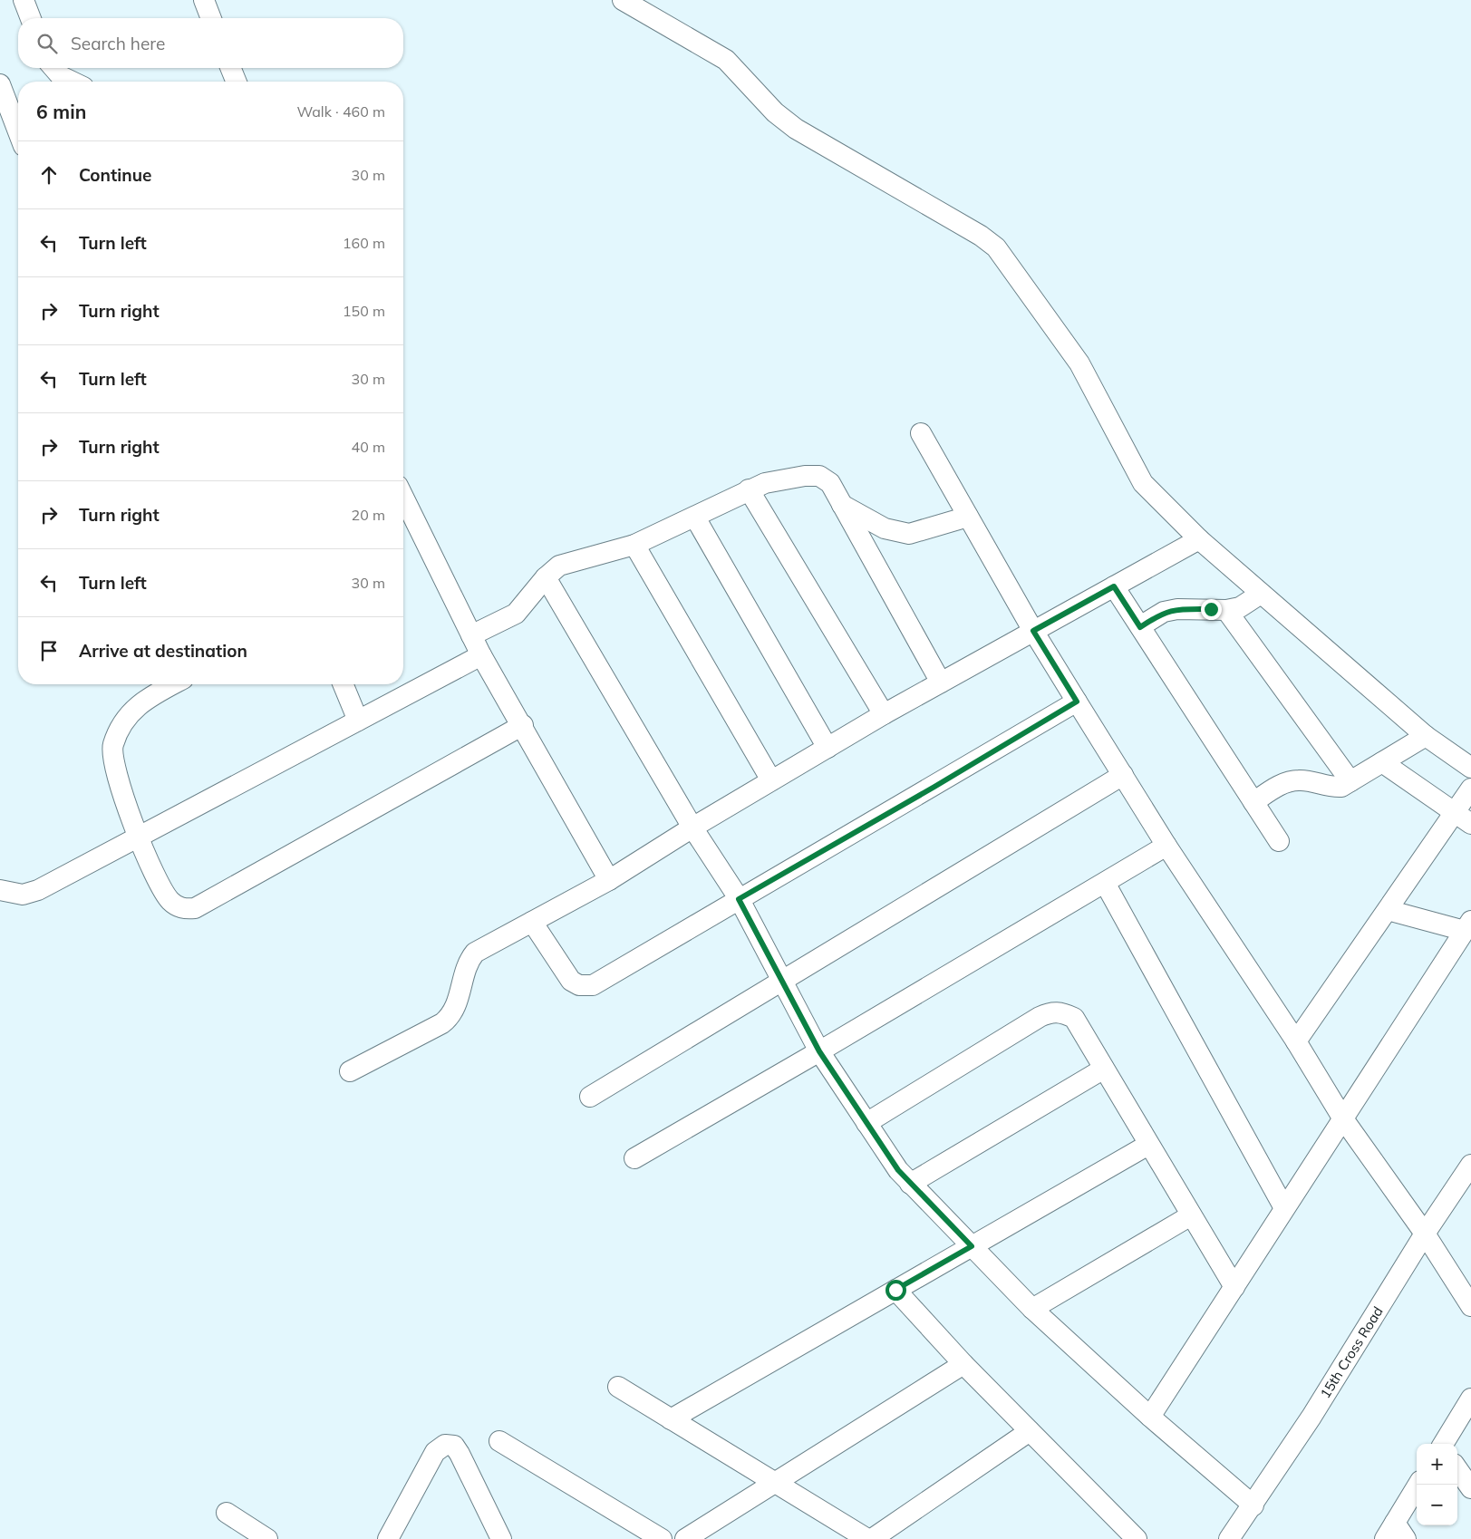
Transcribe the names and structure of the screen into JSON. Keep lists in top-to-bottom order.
{
  "streets": {
    "street": ["15th Cross Road"]
  },
  "page": {
    "search": "Search here",
    "heading": ["6 min", "Walk · 460 m"],
    "list": [
      ["Continue", "30 m"],
      ["Turn left", "160 m"],
      ["Turn right", "150 m"],
      ["Turn left", "30 m"],
      ["Turn right", "40 m"],
      ["Turn right", "20 m"],
      ["Turn left", "30 m"],
      "Arrive at destination"
    ],
    "map_buttons": ["+", "−"]
  }
}
